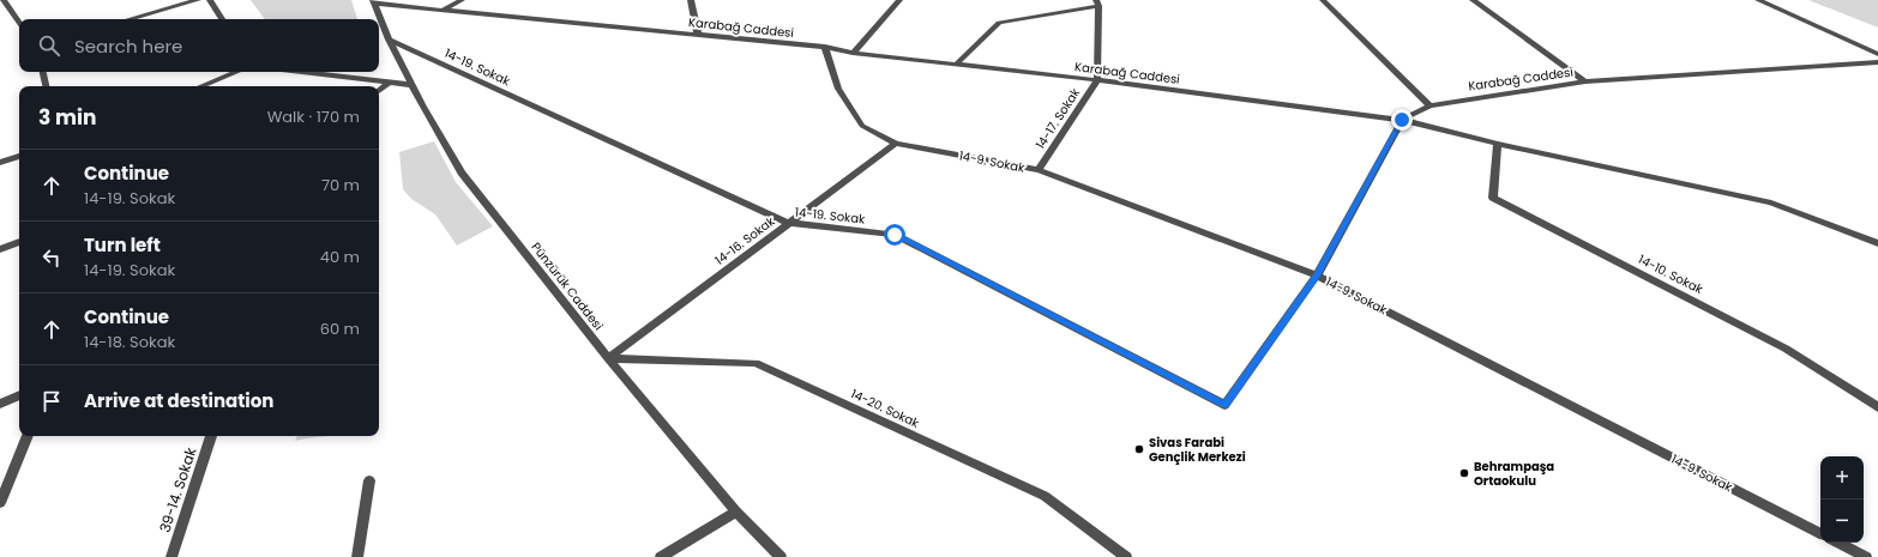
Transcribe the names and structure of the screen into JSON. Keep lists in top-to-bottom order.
{
  "streets": {
    "street": [
      "Karabağ Caddesi",
      "14-19. Sokak",
      "14-17. Sokak",
      "14-9. Sokak",
      "14-16. Sokak",
      "14-10. Sokak",
      "Pünzürük Caddesi",
      "14-20. Sokak",
      "39-14. Sokak"
    ]
  },
  "crossings": [
    ["Karabağ Caddesi", "14-17. Sokak"],
    ["Karabağ Caddesi", "14-9. Sokak"],
    ["Karabağ Caddesi", "Pünzürük Caddesi"],
    ["14-19. Sokak", "14-9. Sokak"],
    ["14-19. Sokak", "14-16. Sokak"],
    ["14-19. Sokak", "Pünzürük Caddesi"],
    ["14-17. Sokak", "14-9. Sokak"],
    ["14-9. Sokak", "14-16. Sokak"],
    ["14-16. Sokak", "Pünzürük Caddesi"],
    ["14-16. Sokak", "14-20. Sokak"],
    ["Pünzürük Caddesi", "14-20. Sokak"]
  ],
  "places": ["Sivas Farabi Gençlik Merkezi", "Behrampaşa Ortaokulu"],
  "page": {
    "search": "Search here",
    "heading": ["3 min", "Walk · 170 m"],
    "list": [
      ["Continue", "14-19. Sokak", "70 m"],
      ["Turn left", "14-19. Sokak", "40 m"],
      ["Continue", "14-18. Sokak", "60 m"],
      "Arrive at destination"
    ],
    "map_buttons": ["+", "−"]
  }
}
